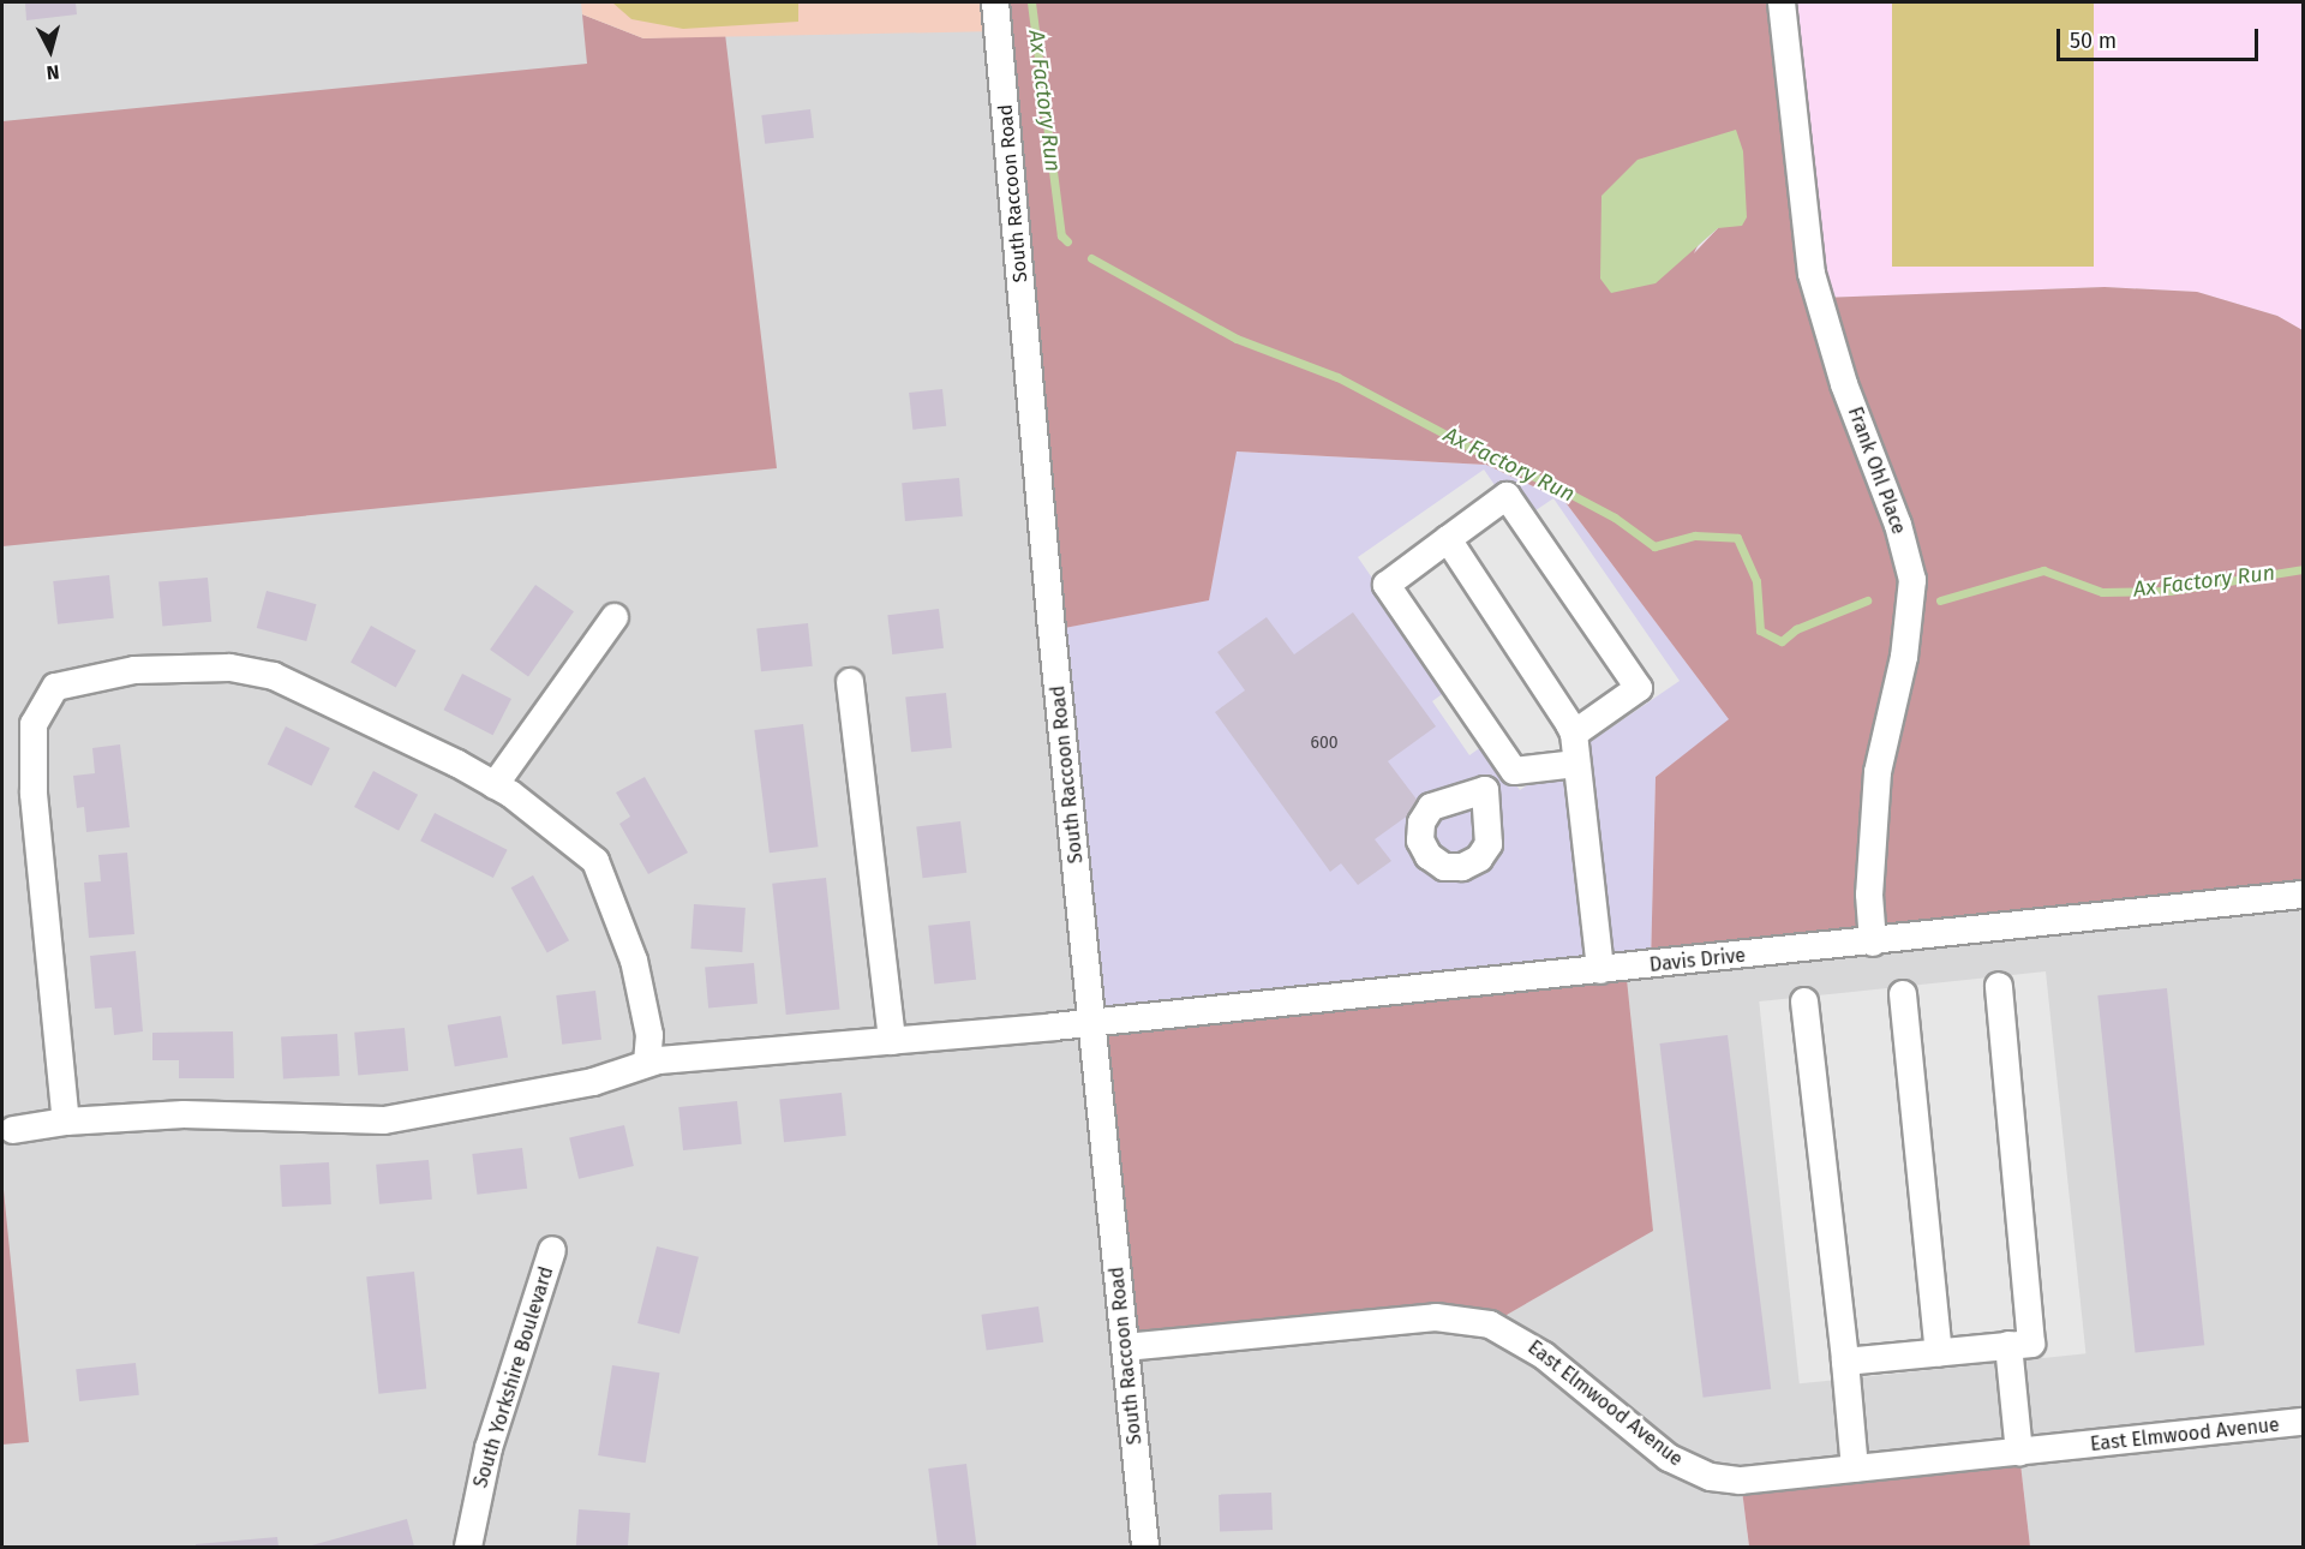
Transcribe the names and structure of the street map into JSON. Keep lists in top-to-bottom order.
{
  "streets": {
    "street": [
      "South Raccoon Road",
      "Frank Ohl Place",
      "Davis Drive",
      "South Yorkshire Boulevard",
      "East Elmwood Avenue"
    ]
  },
  "crossings": [
    ["South Raccoon Road", "Davis Drive"],
    ["South Raccoon Road", "East Elmwood Avenue"],
    ["Frank Ohl Place", "Davis Drive"]
  ],
  "water": ["Ax Factory Run"],
  "house_numbers": ["600"],
  "scale_bar": "50 m",
  "north": "bottom"
}
